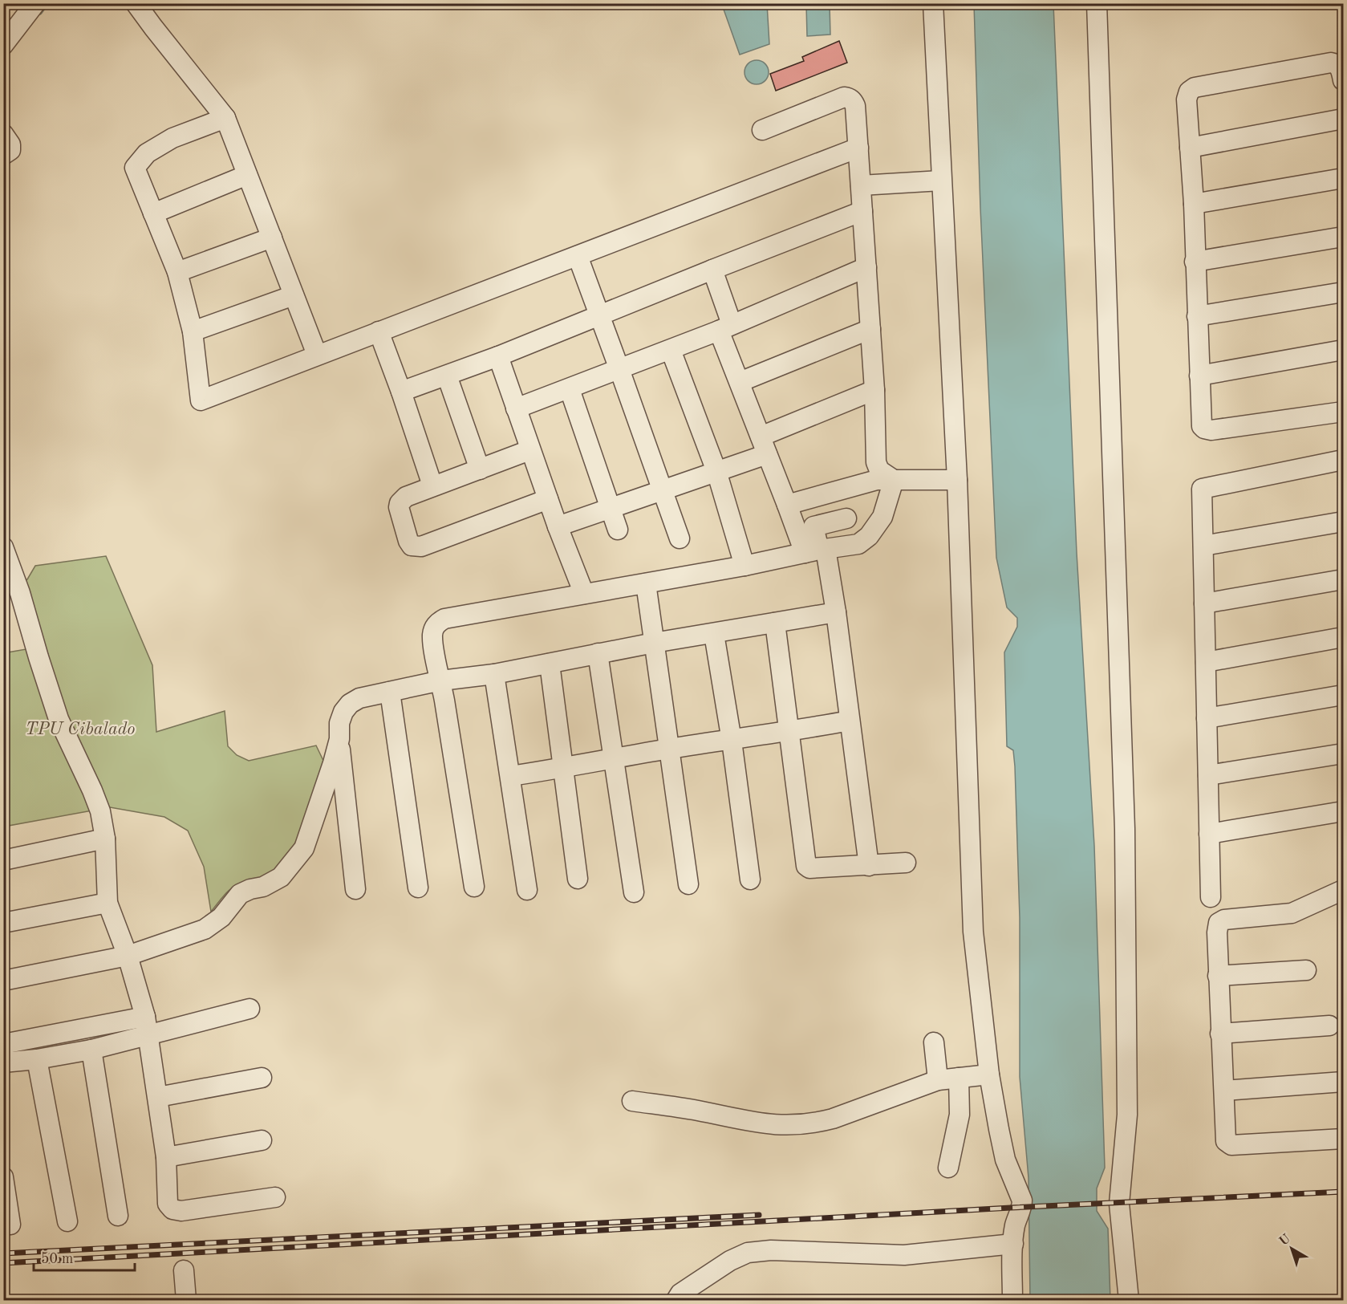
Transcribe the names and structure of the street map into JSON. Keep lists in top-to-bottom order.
{
  "parks": ["TPU Cibalado"],
  "scale_bar": "50 m",
  "north": "top left"
}
